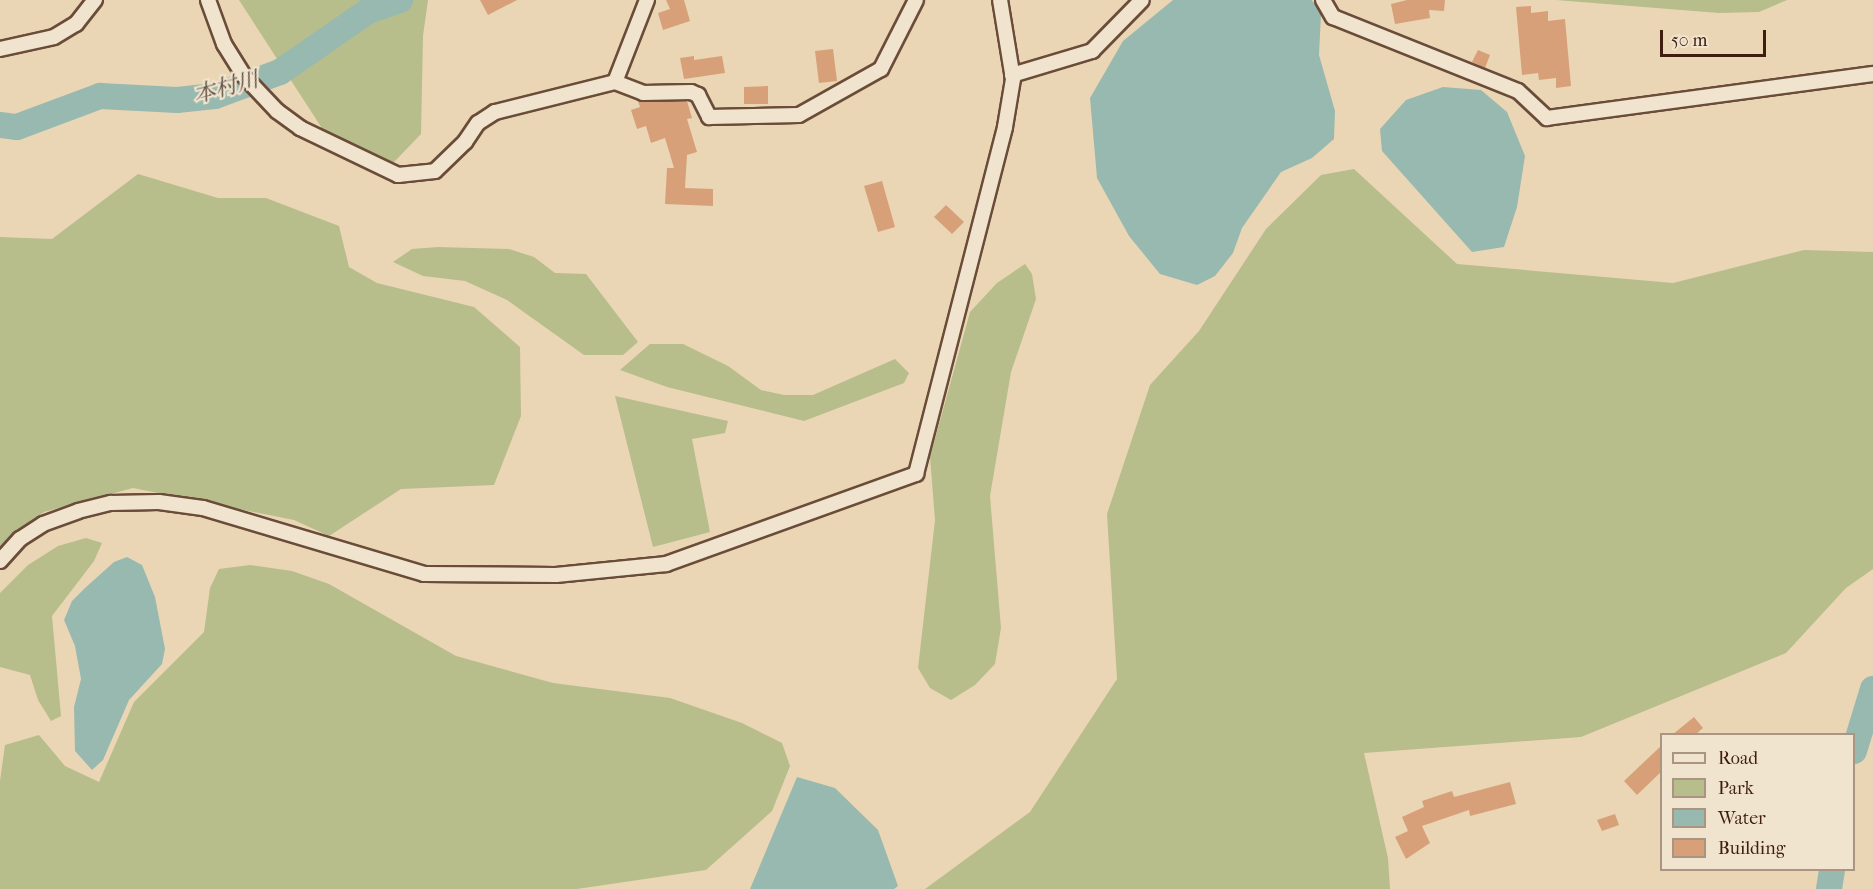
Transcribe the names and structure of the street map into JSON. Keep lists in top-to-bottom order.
{
  "water": ["本村川"],
  "legend": [
    "Road",
    "Park",
    "Water",
    "Building"
  ],
  "scale_bar": "50 m"
}
